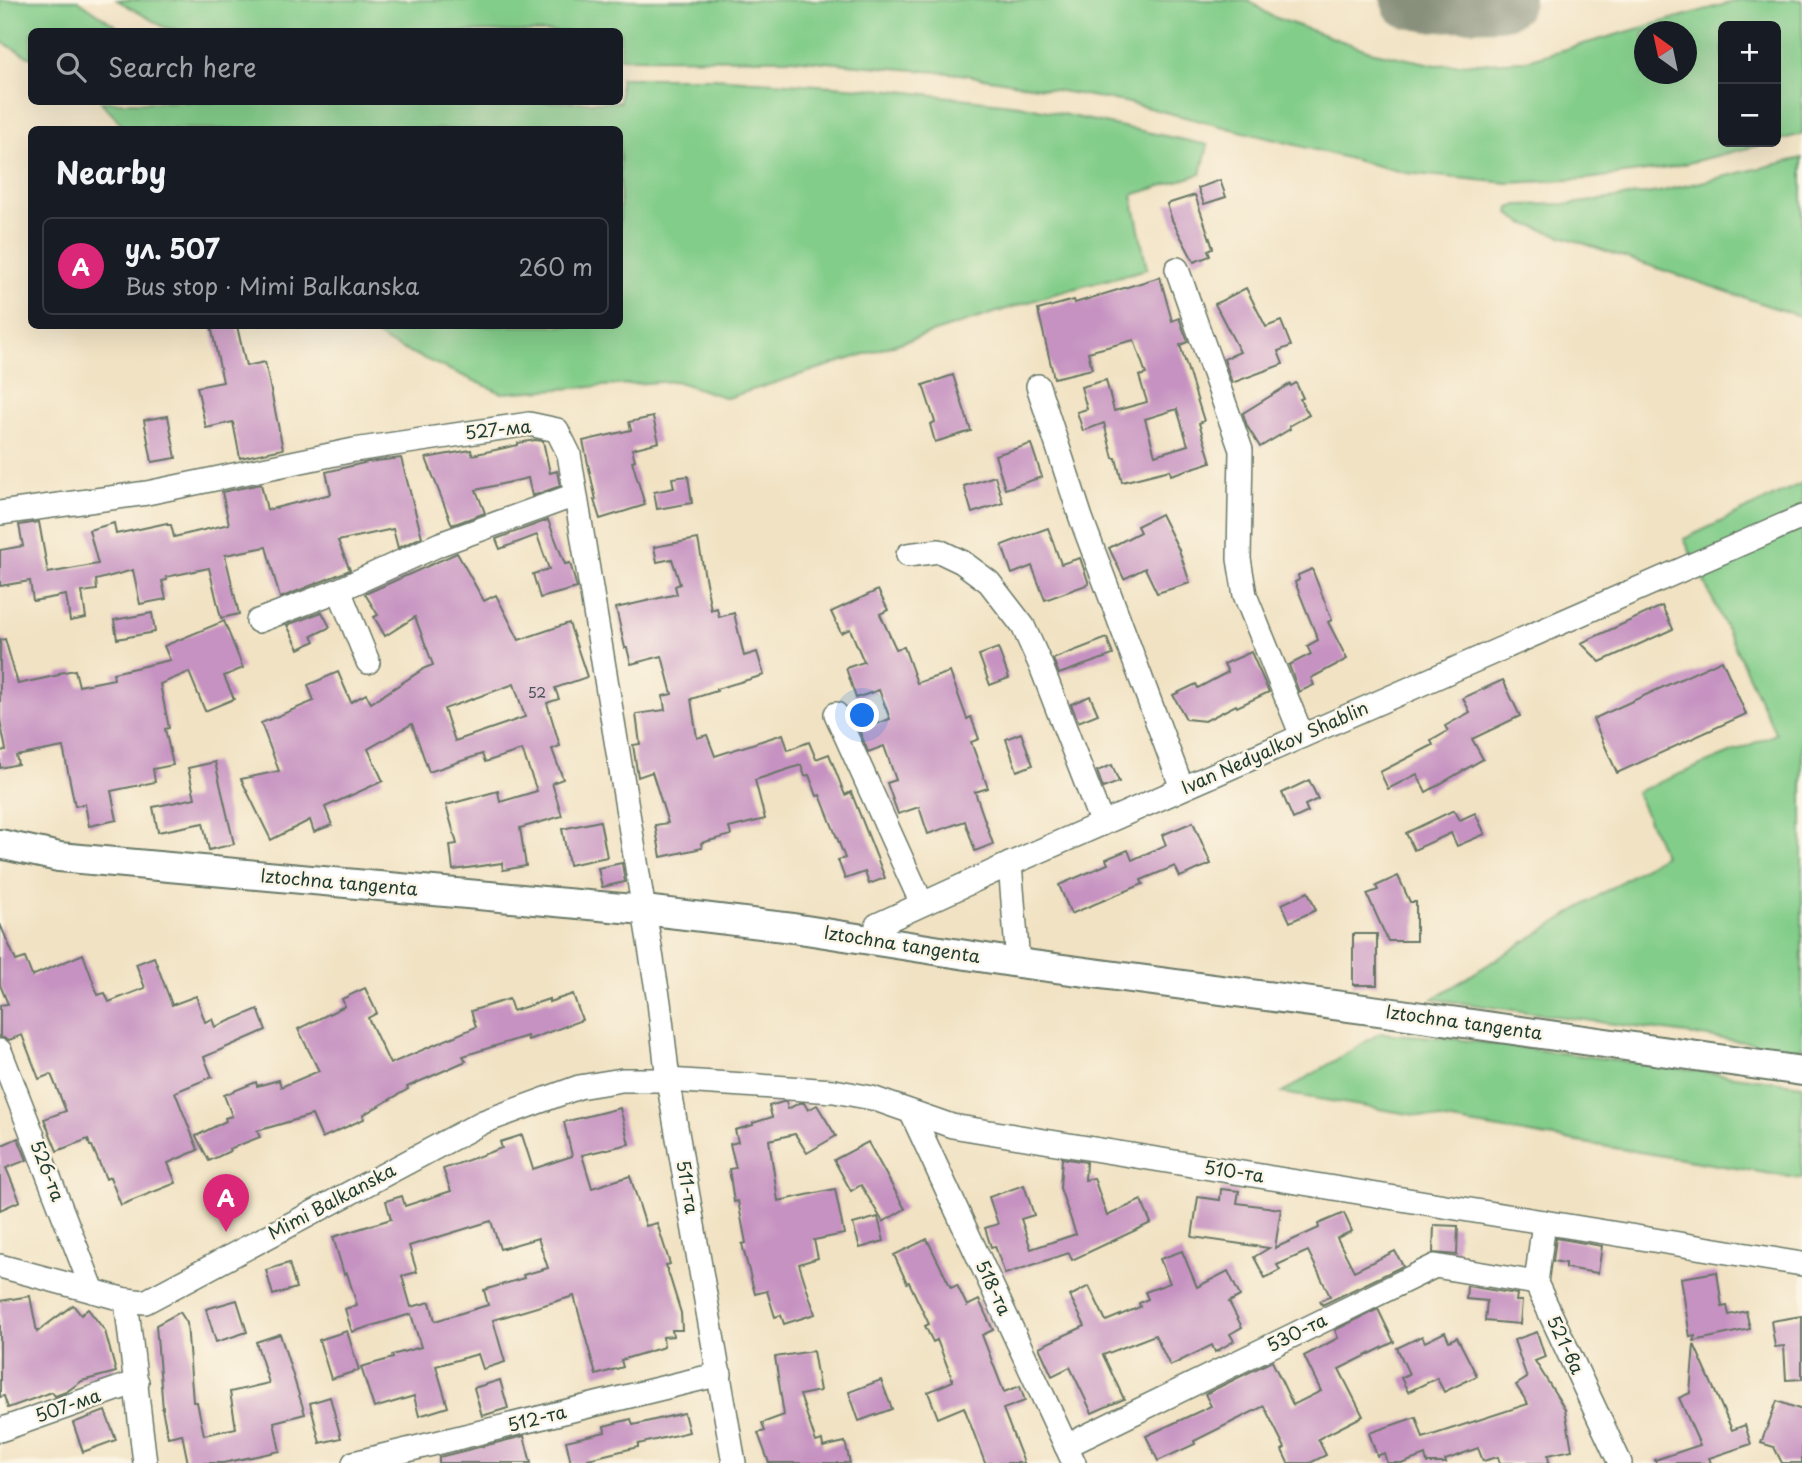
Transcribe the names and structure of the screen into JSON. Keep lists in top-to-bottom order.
{
  "streets": {
    "street": [
      "527-ма",
      "Ivan Nedyalkov Shablin",
      "Iztochna tangenta",
      "526-та",
      "510-та",
      "511-та",
      "Mimi Balkanska",
      "518-та",
      "530-та",
      "521-ва",
      "507-ма",
      "512-та"
    ]
  },
  "crossings": [
    ["527-ма", "Iztochna tangenta"],
    ["527-ма", "511-та"],
    ["Iztochna tangenta", "511-та"],
    ["526-та", "Mimi Balkanska"],
    ["510-та", "511-та"],
    ["510-та", "Mimi Balkanska"],
    ["510-та", "518-та"],
    ["511-та", "Mimi Balkanska"],
    ["511-та", "512-та"],
    ["518-та", "530-та"],
    ["530-та", "521-ва"]
  ],
  "house_numbers": ["52"],
  "north": "top left",
  "page": {
    "map_buttons": ["+", "−"],
    "search": "Search here",
    "heading": "Nearby",
    "list": [
      {
        "mark": "A",
        "name": "ул. 507",
        "note": "Bus stop · Mimi Balkanska",
        "value": "260 m"
      }
    ],
    "pins": "A"
  }
}
